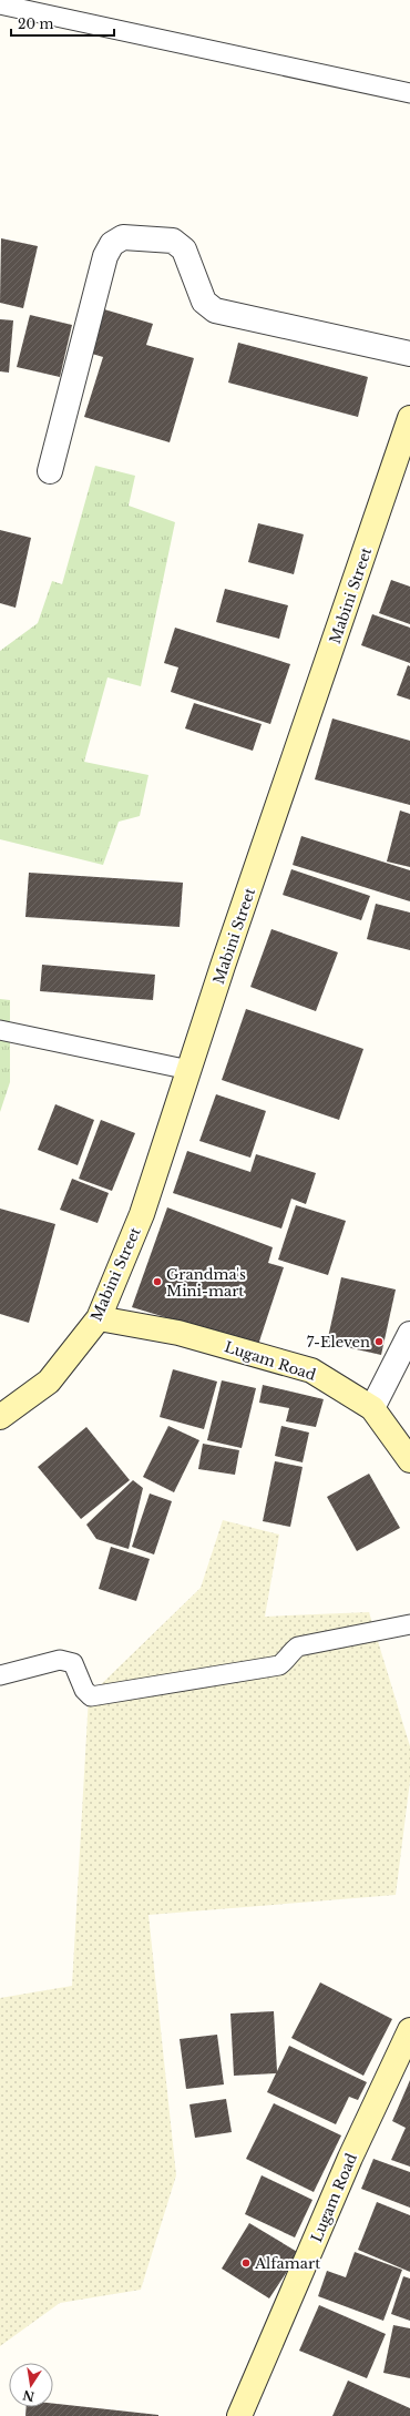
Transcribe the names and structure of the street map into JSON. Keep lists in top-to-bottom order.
{
  "streets": {
    "main road": ["Mabini Street", "Lugam Road"]
  },
  "crossings": [
    ["Mabini Street", "Lugam Road"]
  ],
  "places": ["Grandma's Mini-mart", "7-Eleven", "Alfamart"],
  "scale_bar": "20 m",
  "north": "bottom"
}
